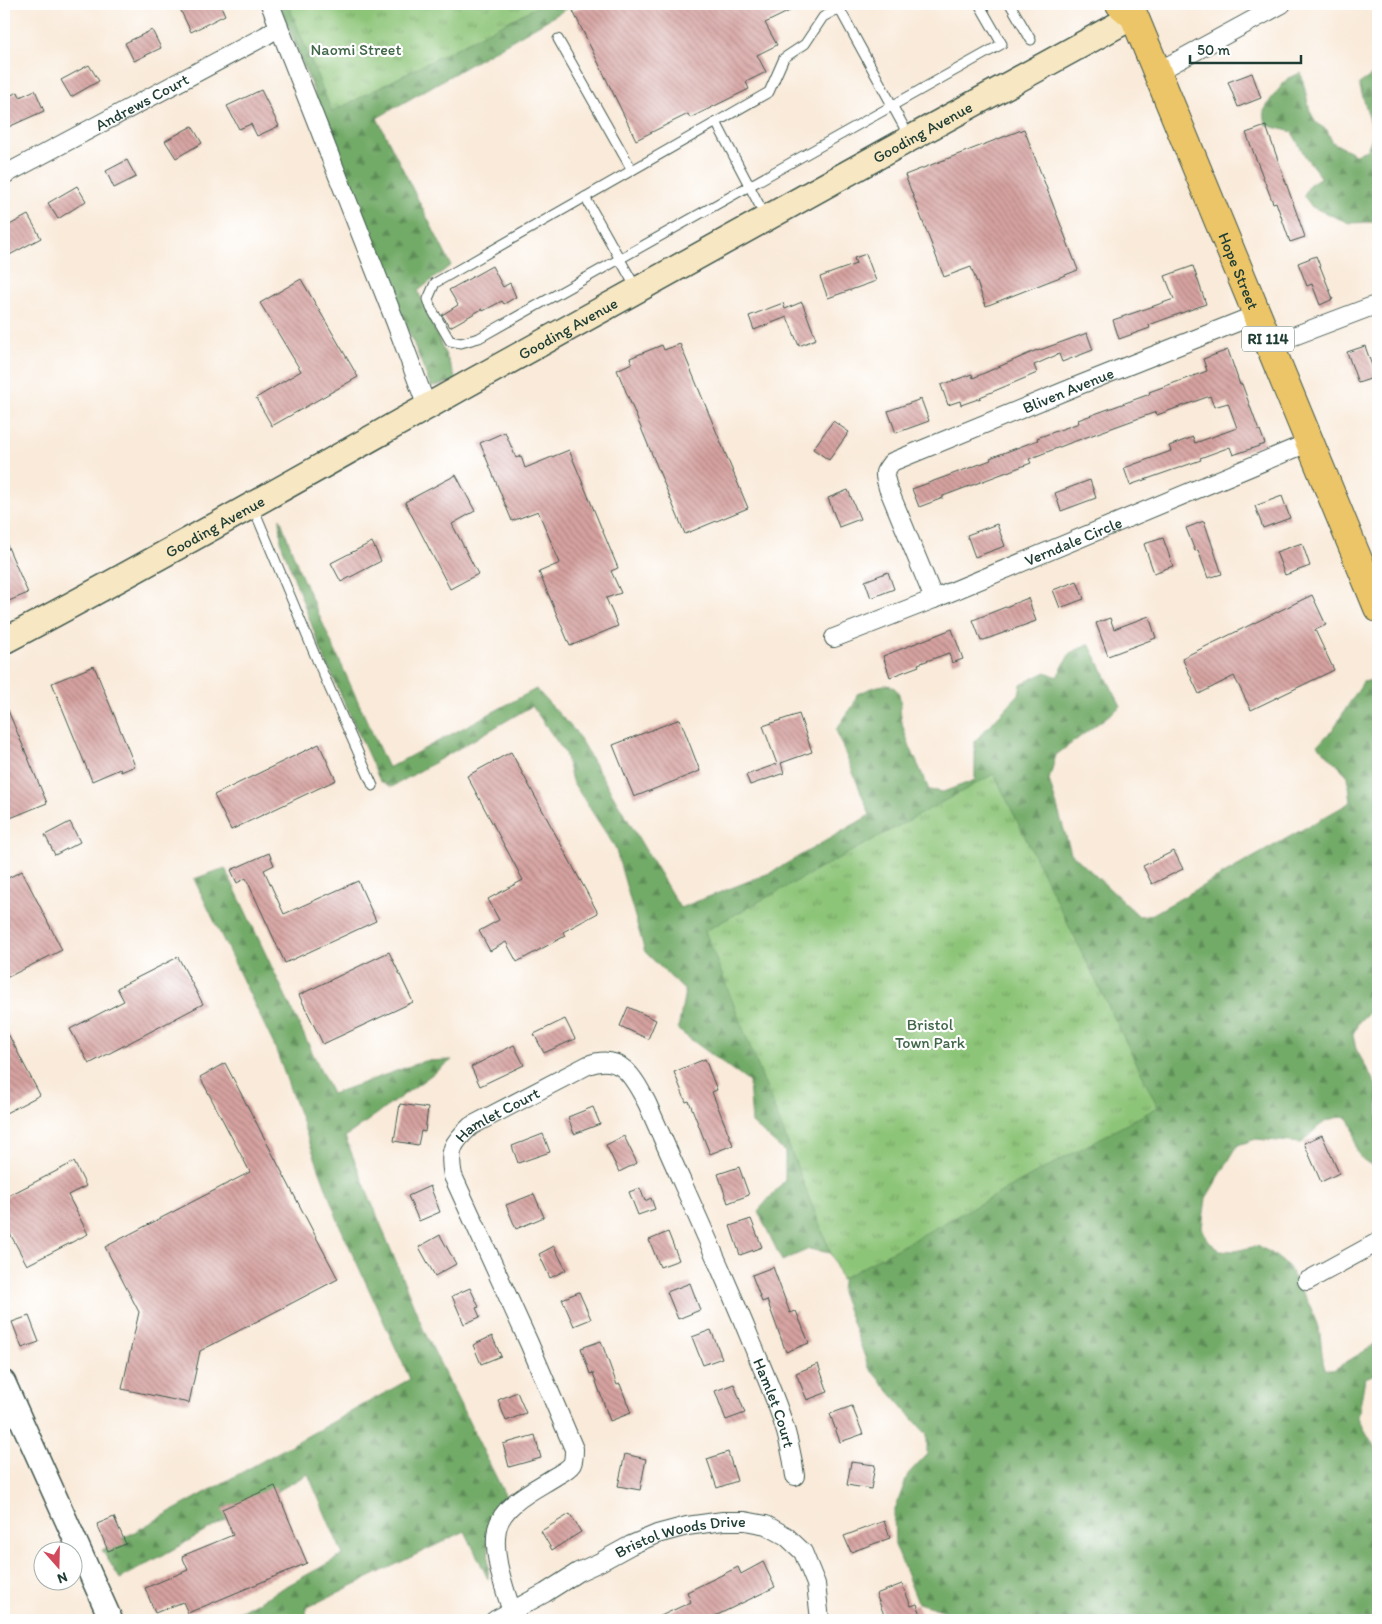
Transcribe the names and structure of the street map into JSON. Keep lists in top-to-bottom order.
{
  "streets": {
    "main road": ["Gooding Avenue", "Hope Street", "RI 114"],
    "street": [
      "Andrews Court",
      "Bliven Avenue",
      "Verndale Circle",
      "Hamlet Court",
      "Bristol Woods Drive"
    ]
  },
  "crossings": [
    ["Gooding Avenue", "Hope Street"],
    ["Hope Street", "Bliven Avenue"],
    ["Hope Street", "Verndale Circle"],
    ["Bliven Avenue", "Verndale Circle"],
    ["Hamlet Court", "Bristol Woods Drive"]
  ],
  "parks": ["Naomi Street", "Bristol Town Park"],
  "scale_bar": "50 m",
  "north": "bottom"
}
